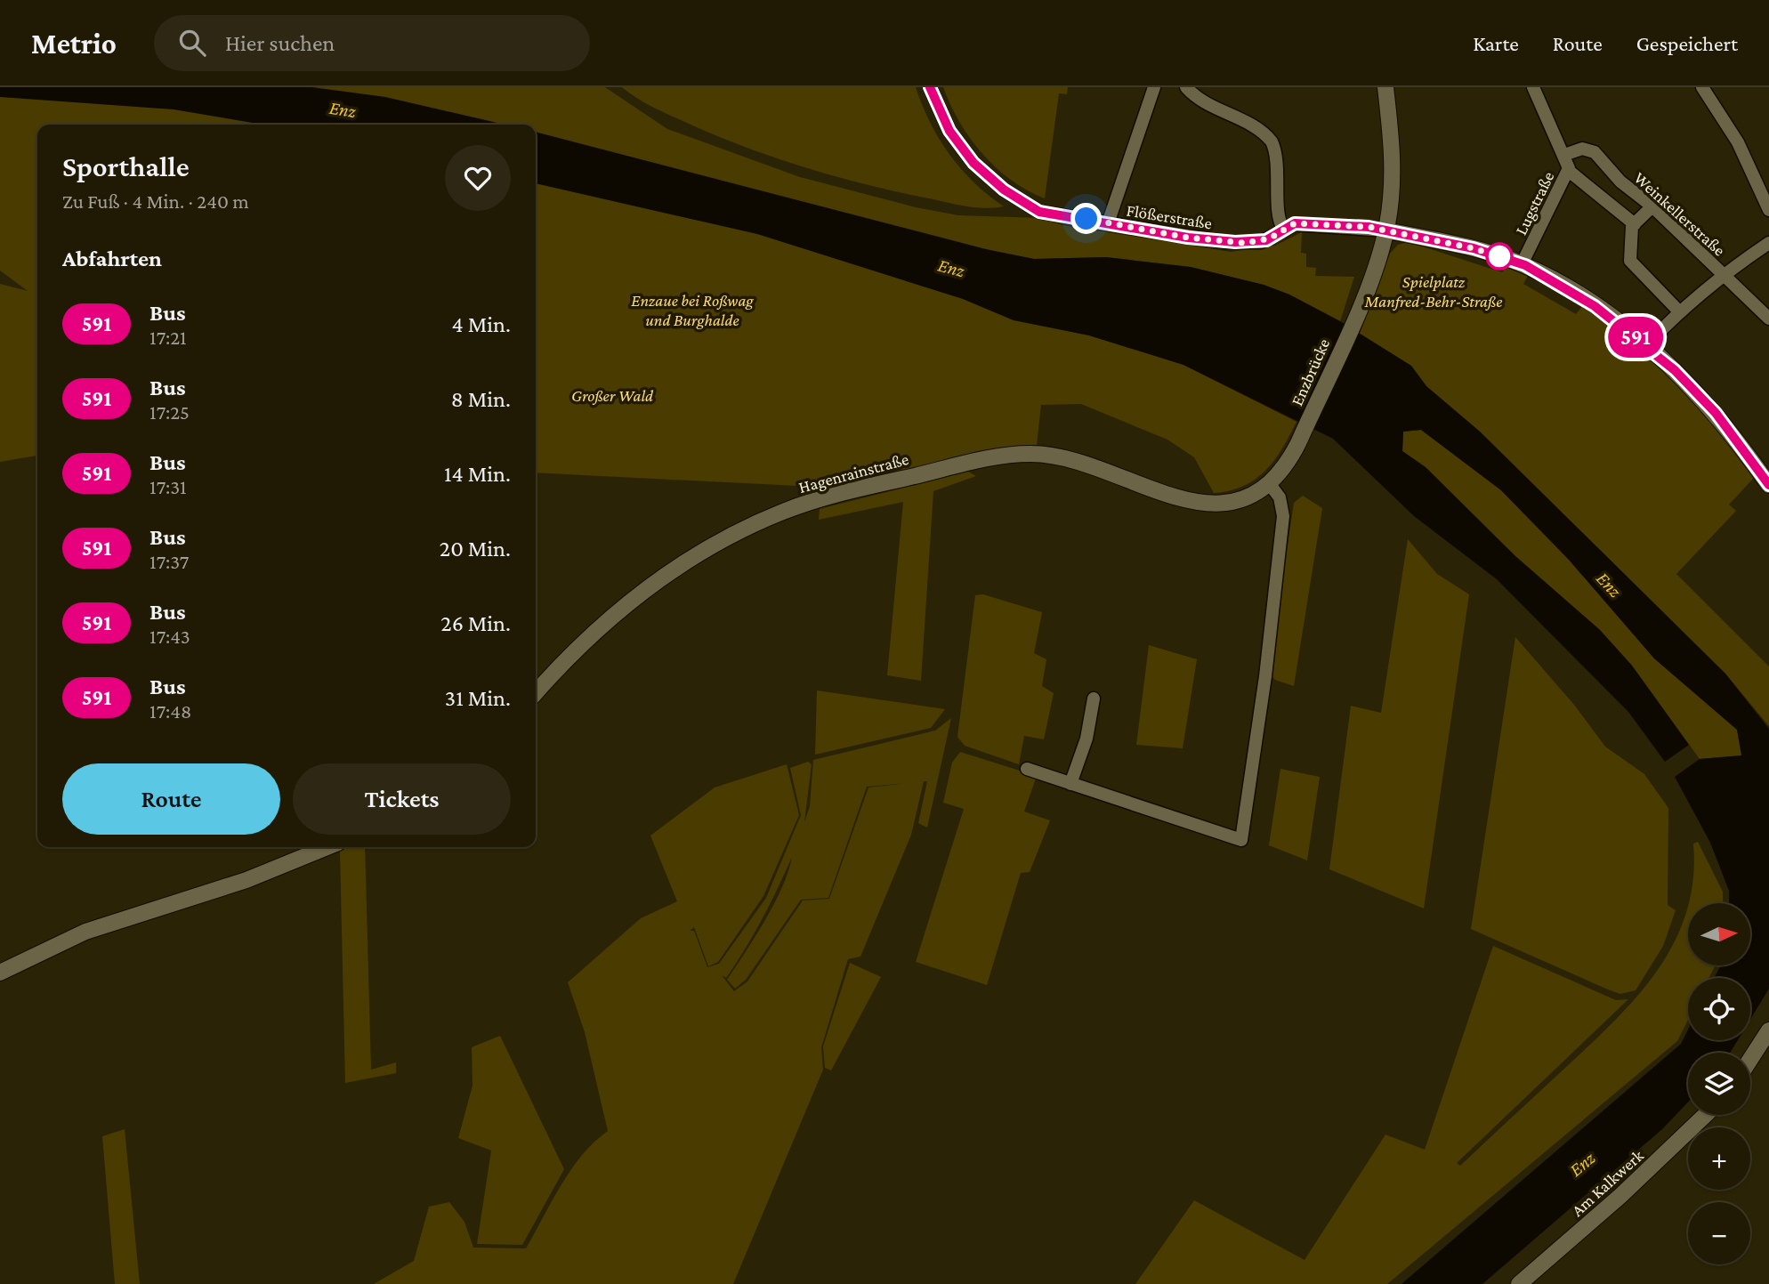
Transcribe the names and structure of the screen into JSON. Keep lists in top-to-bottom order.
{
  "streets": {
    "street": [
      "Lugstraße",
      "Weinkellerstraße",
      "Flößerstraße",
      "Enzbrücke",
      "Hagenrainstraße",
      "Am Kalkwerk"
    ]
  },
  "crossings": [
    ["Lugstraße", "Weinkellerstraße"],
    ["Flößerstraße", "Enzbrücke"],
    ["Enzbrücke", "Hagenrainstraße"]
  ],
  "water": ["Enz"],
  "parks": ["Spielplatz Manfred-Behr-Straße", "Enzaue bei Roßwag und Burghalde", "Großer Wald"],
  "lines": ["bus line 591"],
  "north": "right",
  "page": {
    "header": "Metrio",
    "search": "Hier suchen",
    "nav": ["Karte", "Route", "Gespeichert"],
    "on_map": "591",
    "heading": [
      ["Sporthalle", "Zu Fuß · 4 Min. · 240 m"],
      "Abfahrten"
    ],
    "list": [
      {
        "mark": "591",
        "name": "Bus",
        "note": "17:21",
        "value": "4 Min."
      },
      {
        "mark": "591",
        "name": "Bus",
        "note": "17:25",
        "value": "8 Min."
      },
      {
        "mark": "591",
        "name": "Bus",
        "note": "17:31",
        "value": "14 Min."
      },
      {
        "mark": "591",
        "name": "Bus",
        "note": "17:37",
        "value": "20 Min."
      },
      {
        "mark": "591",
        "name": "Bus",
        "note": "17:43",
        "value": "26 Min."
      },
      {
        "mark": "591",
        "name": "Bus",
        "note": "17:48",
        "value": "31 Min."
      }
    ],
    "buttons": ["Route", "Tickets"],
    "map_buttons": ["+", "−"]
  }
}
